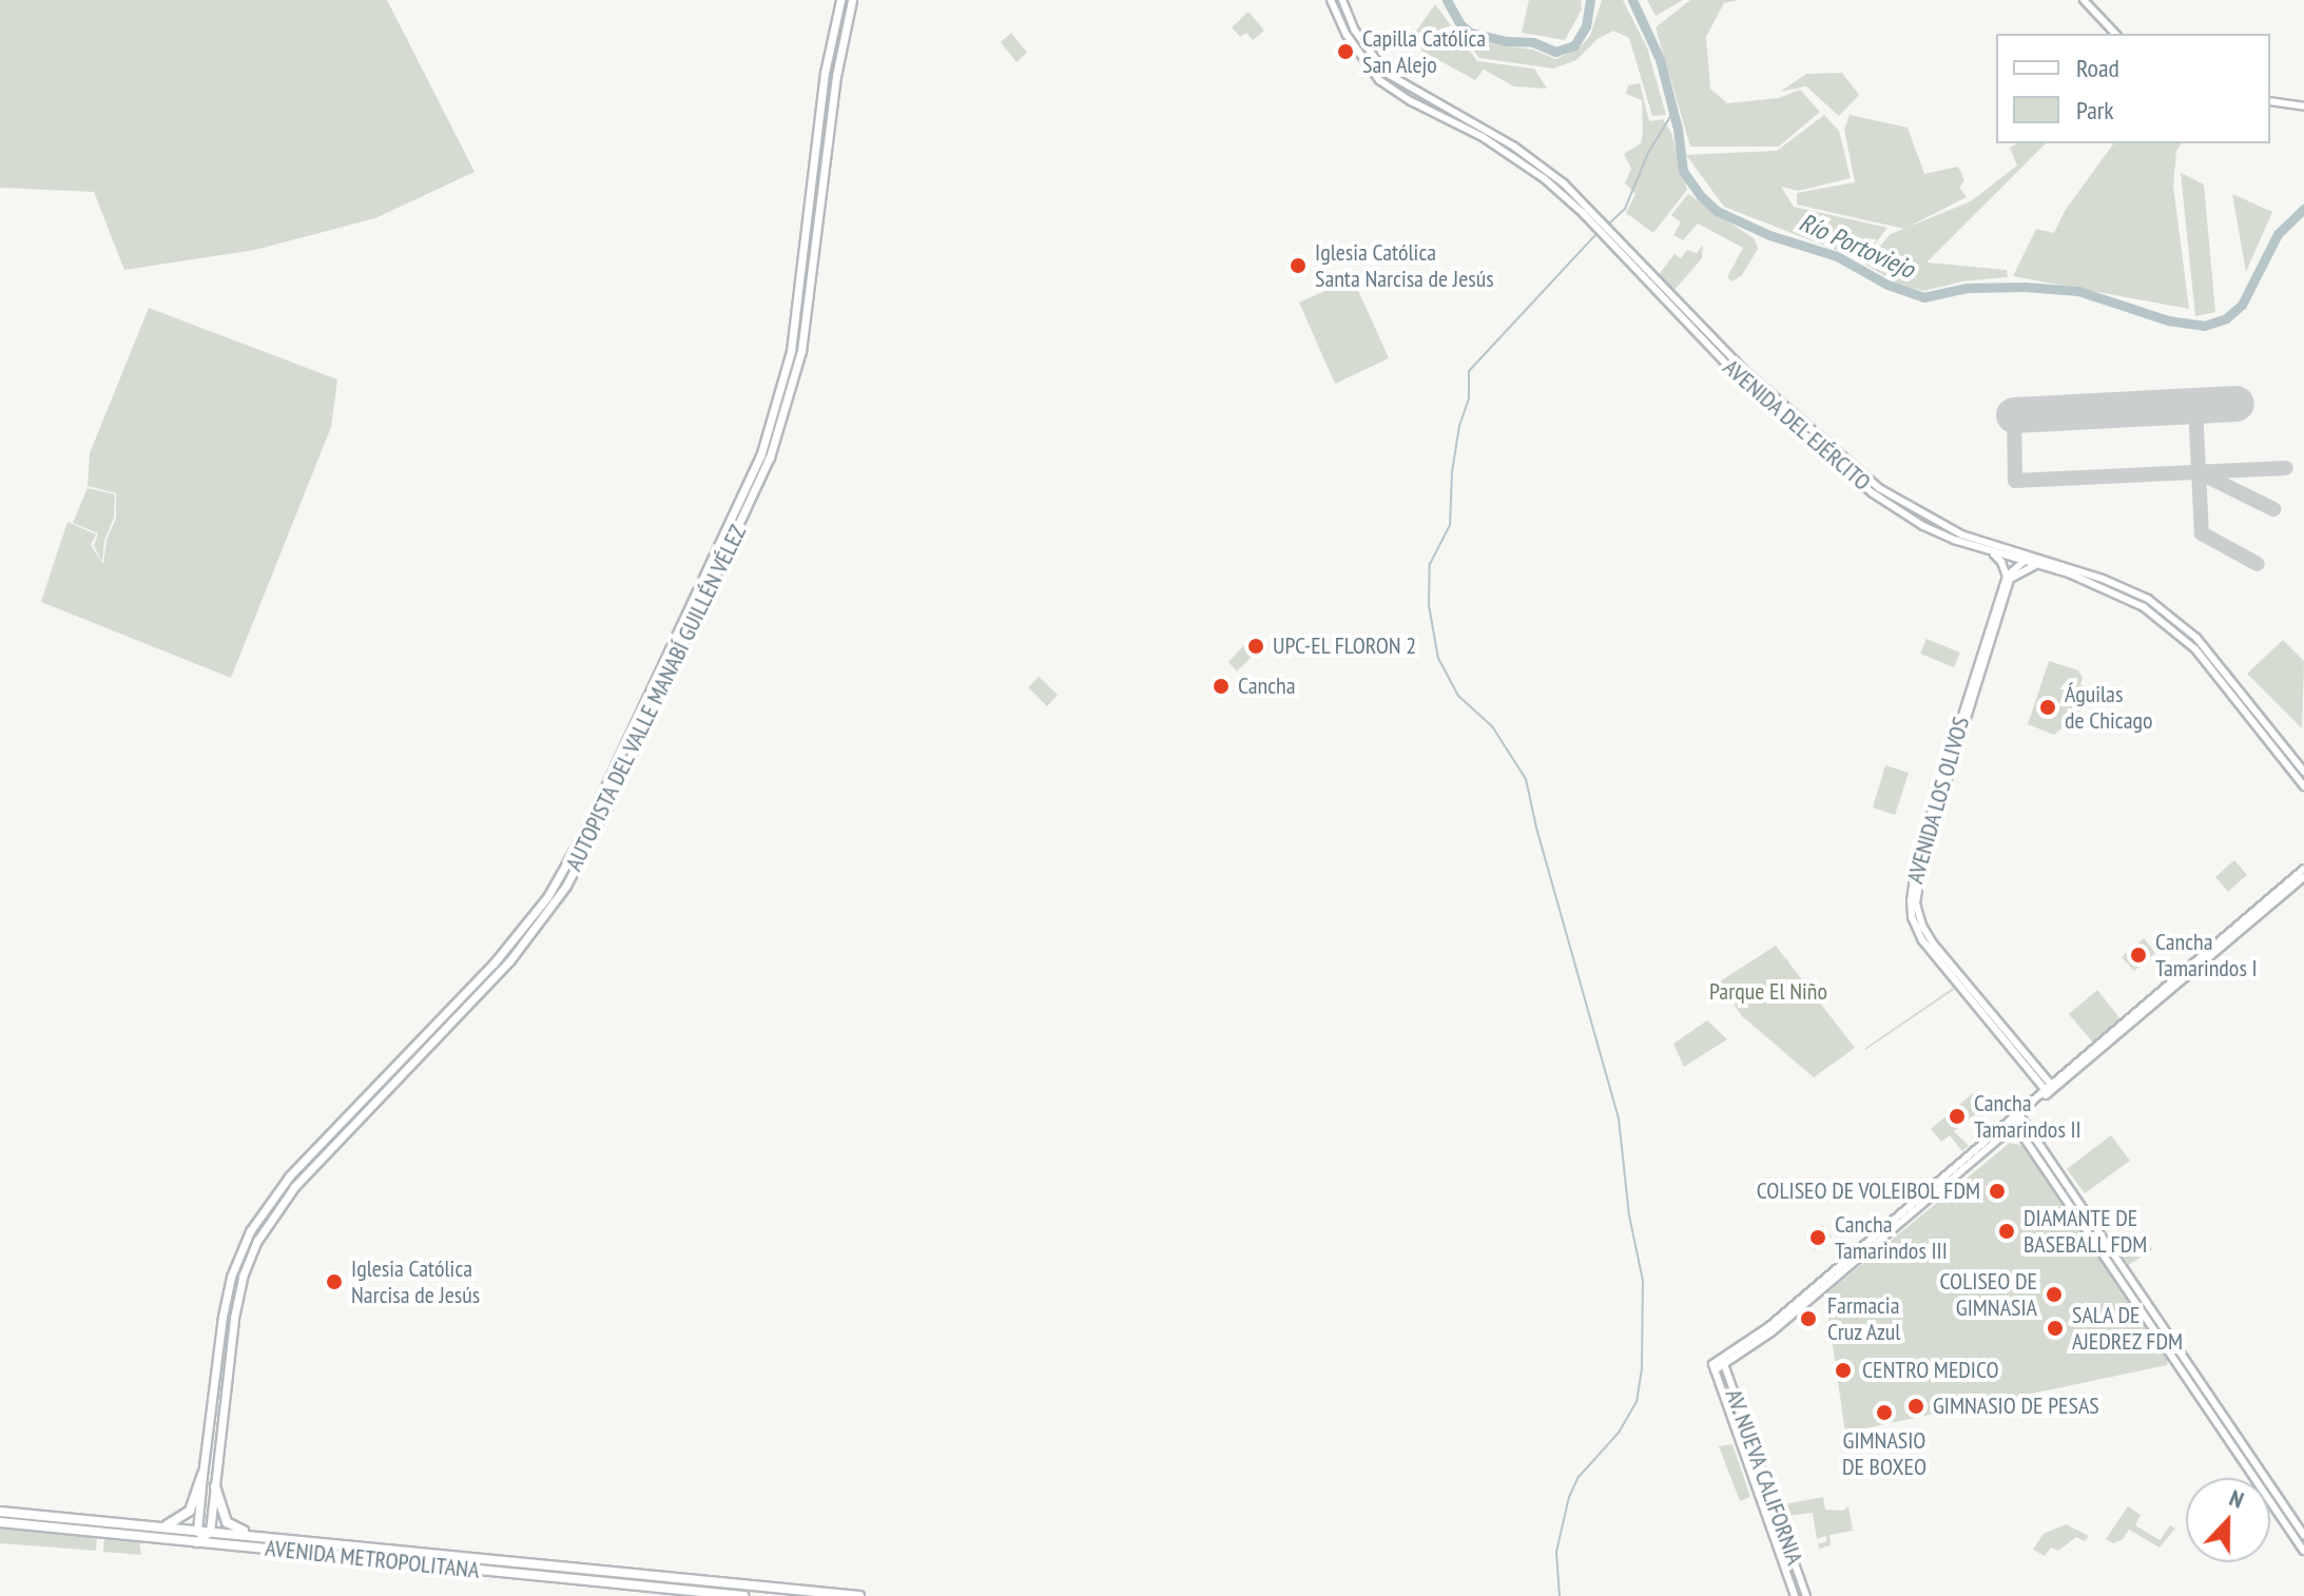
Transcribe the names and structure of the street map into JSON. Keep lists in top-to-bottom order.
{
  "streets": {
    "highway": ["AVENIDA METROPOLITANA"],
    "main road": ["AUTOPISTA DEL VALLE MANABÍ GUILLÉN VÉLEZ"],
    "street": ["AVENIDA DEL EJÉRCITO", "AVENIDA LOS OLIVOS", "AV. NUEVA CALIFORNIA"]
  },
  "crossings": [
    ["AVENIDA DEL EJÉRCITO", "AVENIDA LOS OLIVOS"],
    ["AUTOPISTA DEL VALLE MANABÍ GUILLÉN VÉLEZ", "AVENIDA METROPOLITANA"]
  ],
  "water": ["Río Portoviejo"],
  "parks": ["Parque El Niño"],
  "places": [
    "Capilla Católica San Alejo",
    "Iglesia Católica Santa Narcisa de Jesús",
    "UPC-EL FLORON 2",
    "Cancha",
    "Águilas de Chicago",
    "Cancha Tamarindos I",
    "Cancha Tamarindos II",
    "COLISEO DE VOLEIBOL FDM",
    "DIAMANTE DE BASEBALL FDM",
    "Cancha Tamarindos III",
    "Iglesia Católica Narcisa de Jesús",
    "COLISEO DE GIMNASIA",
    "Farmacia Cruz Azul",
    "SALA DE AJEDREZ FDM",
    "CENTRO MEDICO",
    "GIMNASIO DE PESAS",
    "GIMNASIO DE BOXEO"
  ],
  "legend": ["Road", "Park"],
  "north": "top"
}
